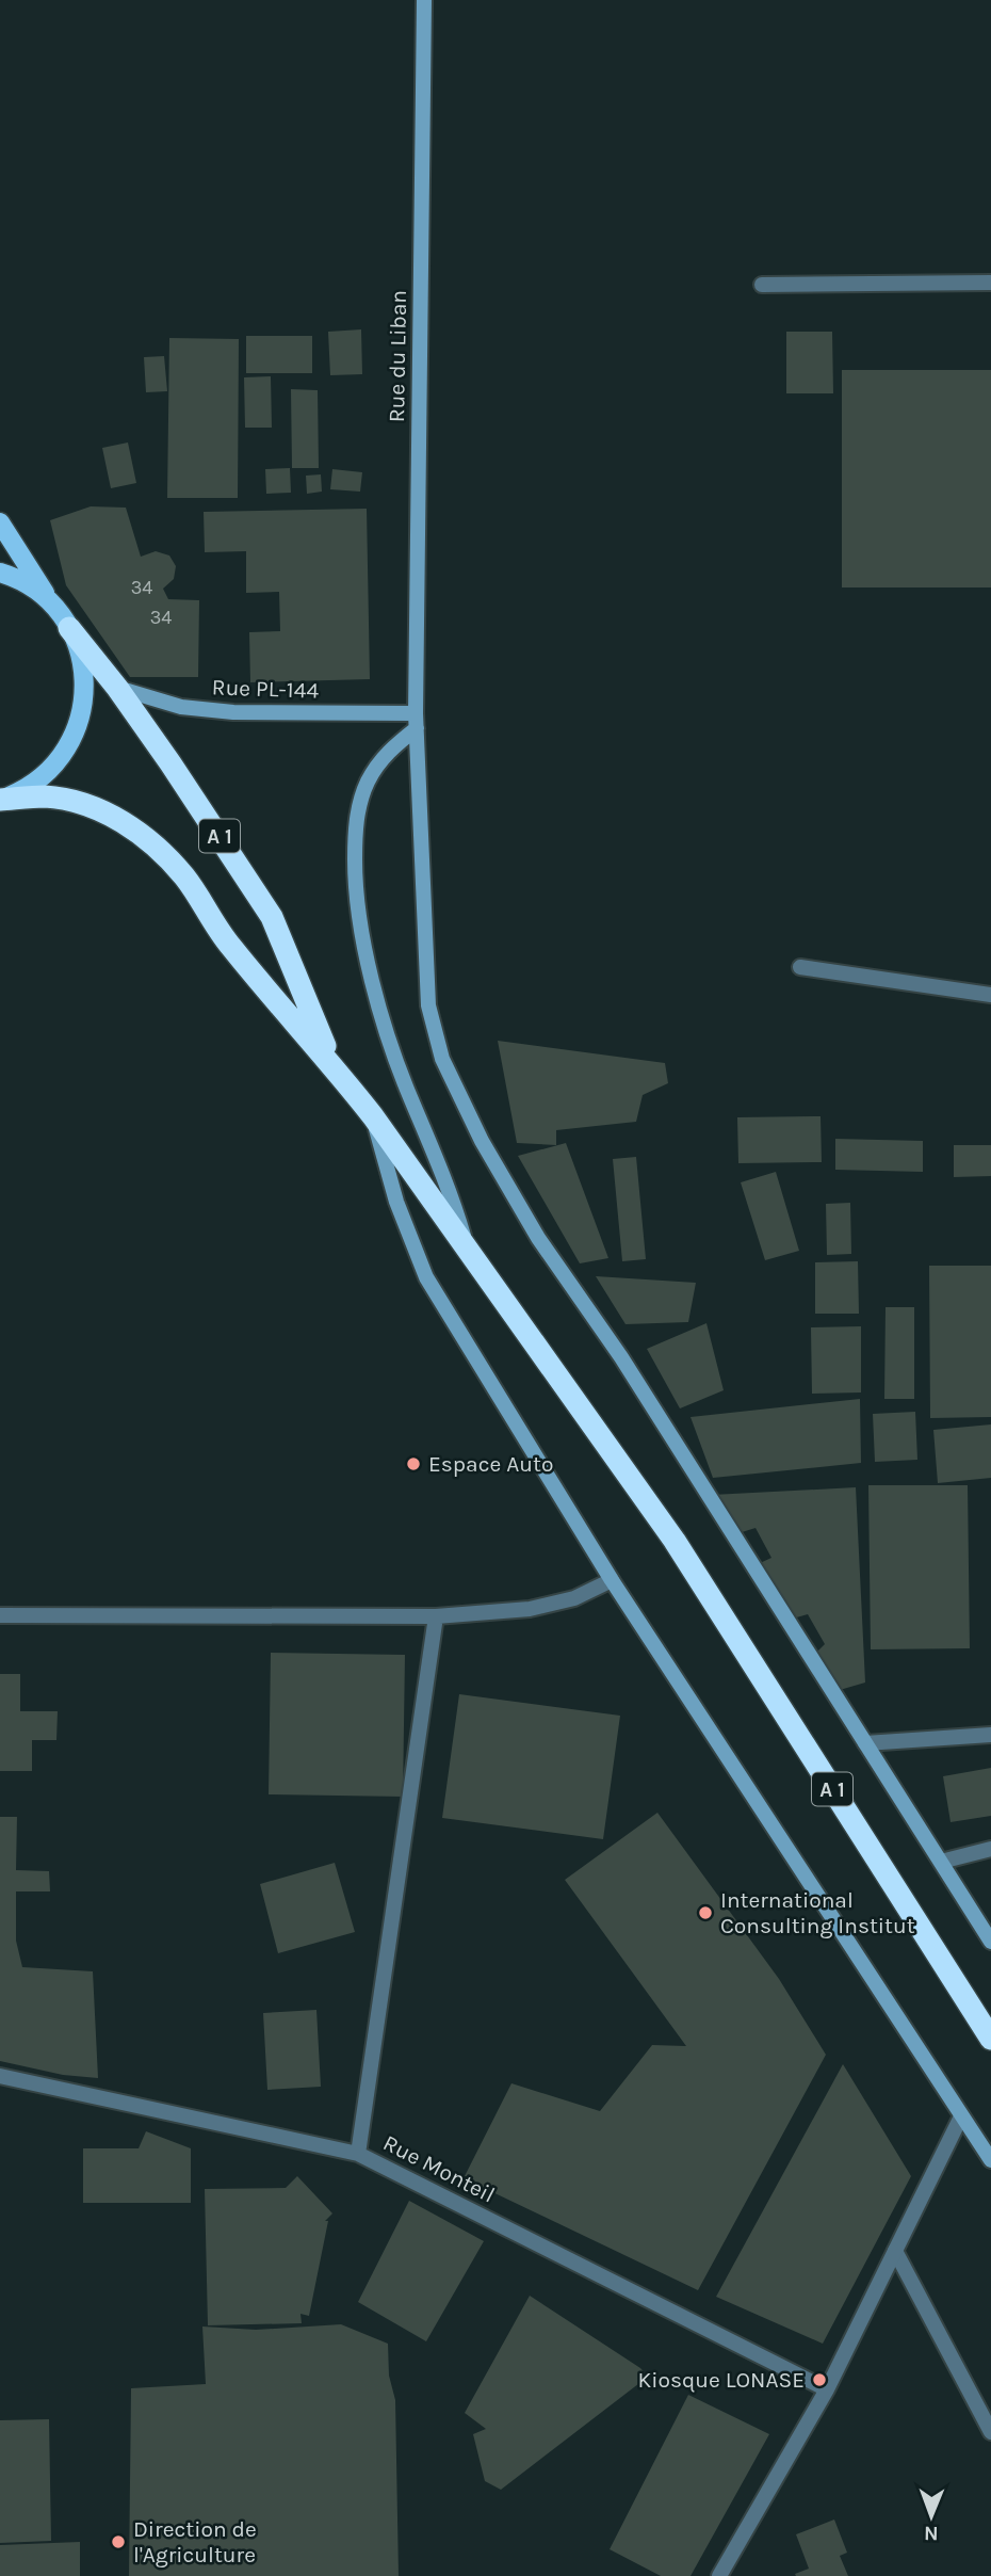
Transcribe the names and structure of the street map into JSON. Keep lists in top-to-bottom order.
{
  "streets": {
    "highway": ["A 1"],
    "street": ["Rue du Liban", "Rue PL-144", "Rue Monteil"]
  },
  "crossings": [
    ["Rue du Liban", "Rue PL-144"],
    ["Rue PL-144", "A 1"]
  ],
  "places": [
    "Espace Auto",
    "International Consulting Institut",
    "Kiosque LONASE",
    "Direction de l'Agriculture"
  ],
  "house_numbers": ["34", "34"],
  "north": "bottom"
}
